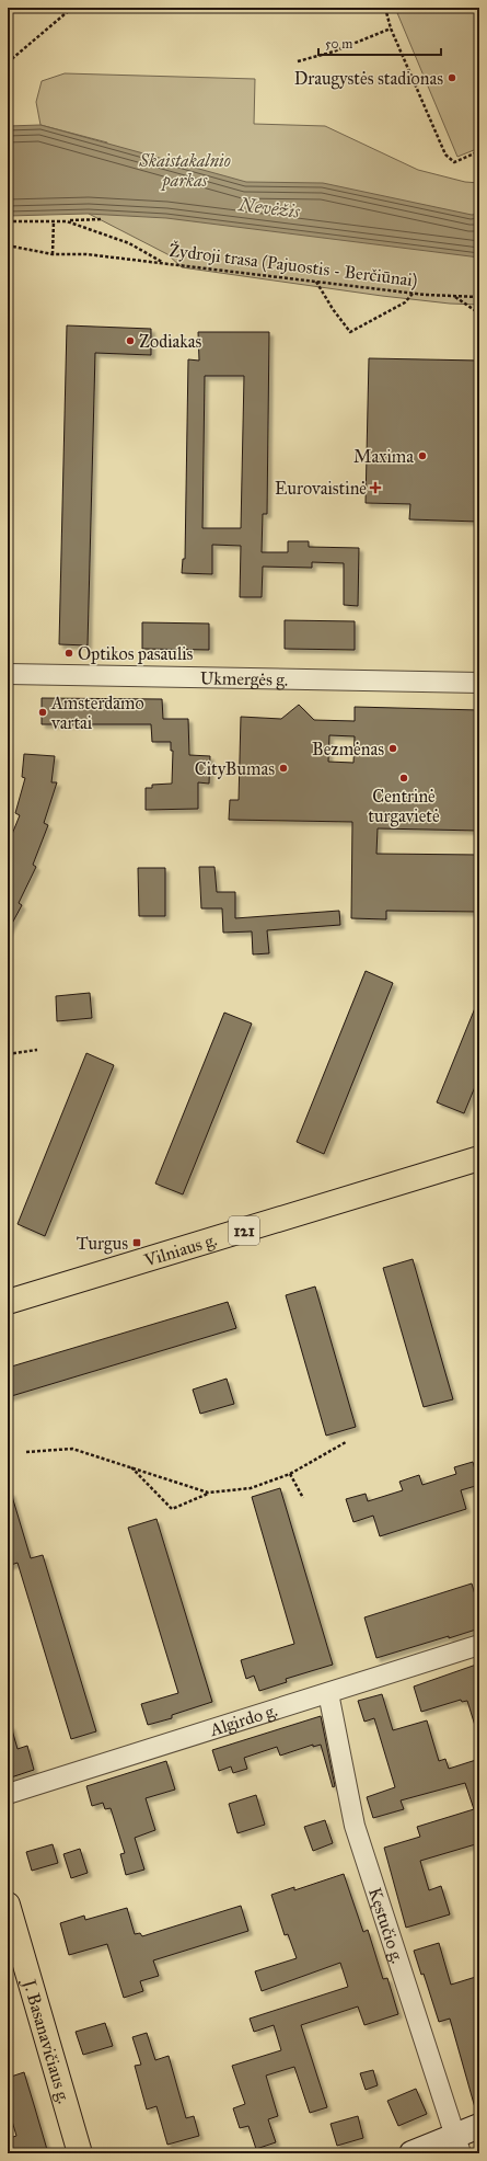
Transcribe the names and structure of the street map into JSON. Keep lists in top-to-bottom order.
{
  "streets": {
    "main road": ["121", "Vilniaus g.", "J. Basanavičiaus g."],
    "street": ["Ukmergės g.", "Algirdo g.", "Kęstučio g."],
    "path": ["Žydroji trasa (Pajuostis - Berčiūnai)"]
  },
  "crossings": [
    ["Algirdo g.", "Kęstučio g."]
  ],
  "water": ["Nevėžis"],
  "parks": ["Skaistakalnio parkas"],
  "places": {
    "other": [
      "Draugystės stadionas",
      "Zodiakas",
      "Maxima",
      "Optikos pasaulis",
      "Amsterdamo vartai",
      "Bezmėnas",
      "CityBumas",
      "Centrinė turgavietė"
    ],
    "health": ["Eurovaistinė"],
    "transit": ["Turgus"]
  },
  "scale_bar": "50 m"
}
